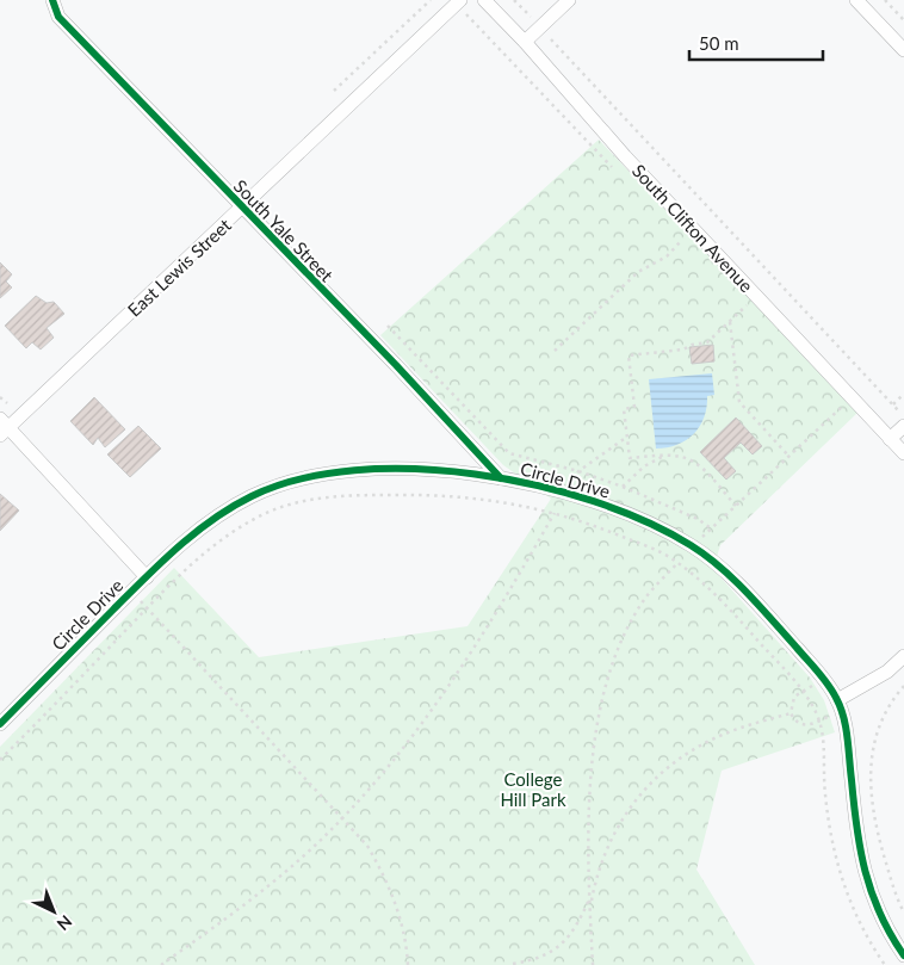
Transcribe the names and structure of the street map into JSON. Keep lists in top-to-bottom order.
{
  "streets": {
    "street": [
      "South Clifton Avenue",
      "South Yale Street",
      "East Lewis Street",
      "Circle Drive"
    ]
  },
  "crossings": [
    ["South Yale Street", "East Lewis Street"],
    ["South Yale Street", "Circle Drive"]
  ],
  "parks": ["College Hill Park"],
  "scale_bar": "50 m",
  "north": "bottom right"
}
